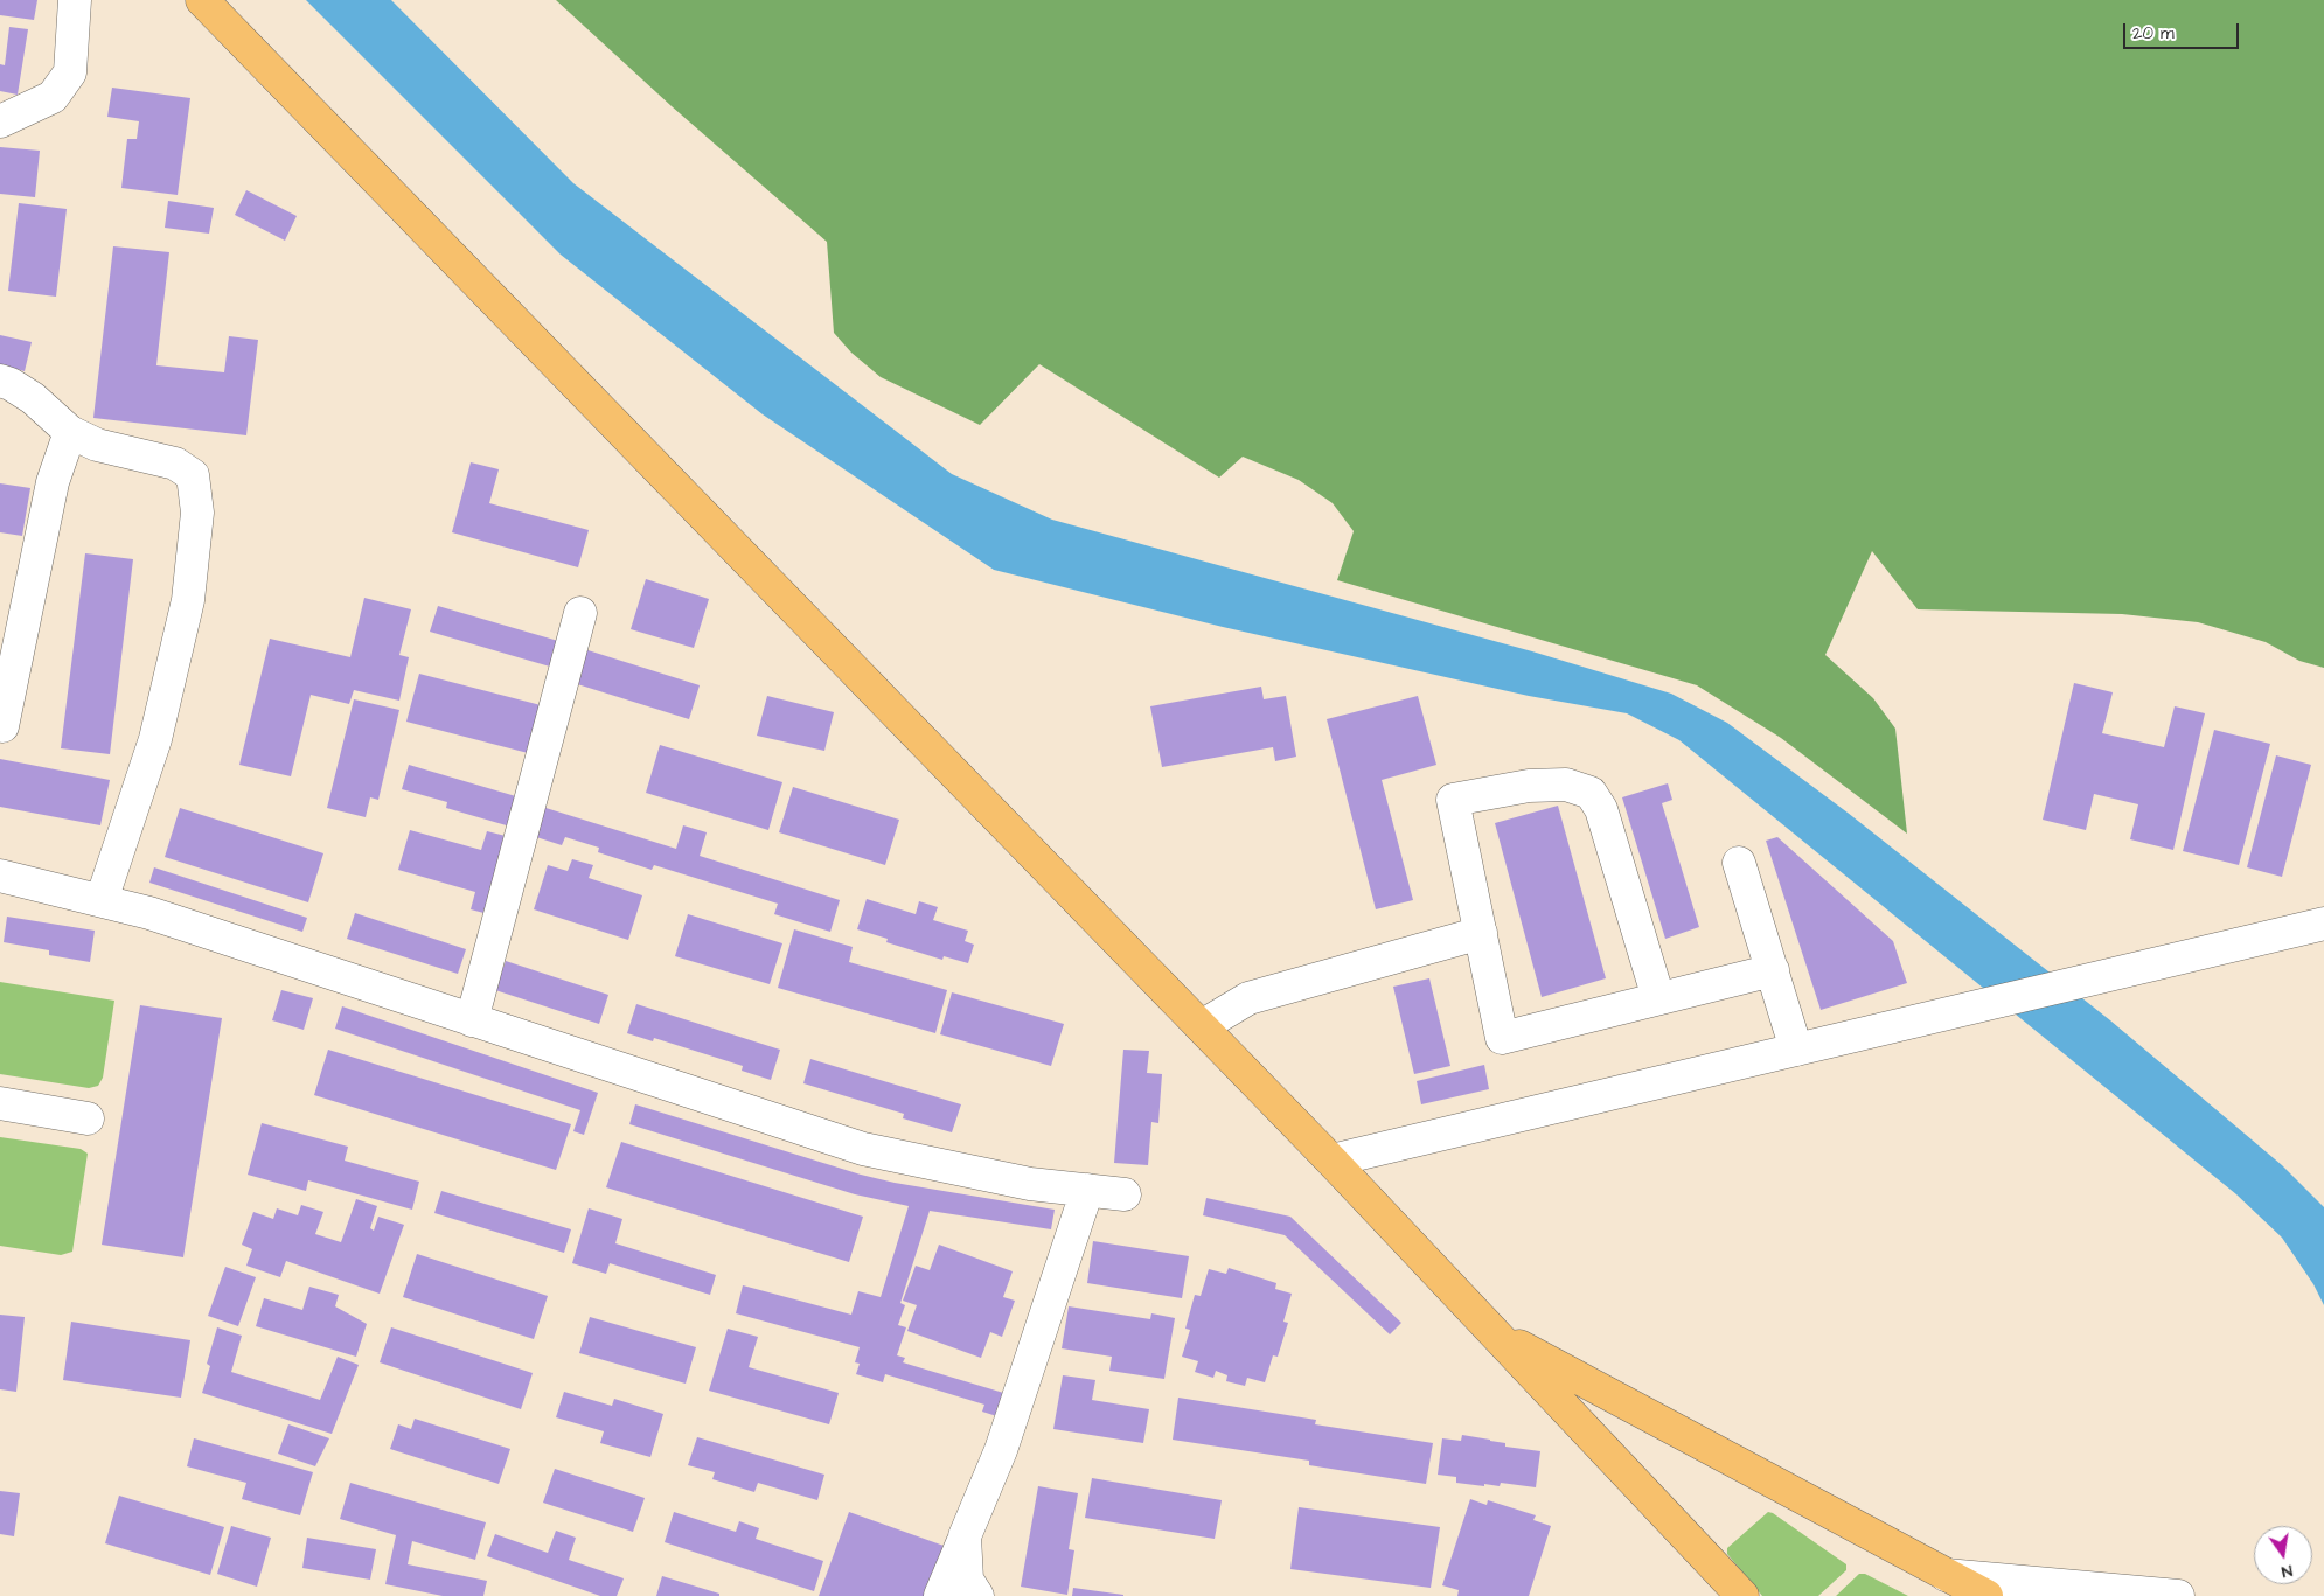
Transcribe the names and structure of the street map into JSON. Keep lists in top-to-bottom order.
{
  "scale_bar": "20 m",
  "north": "bottom"
}
